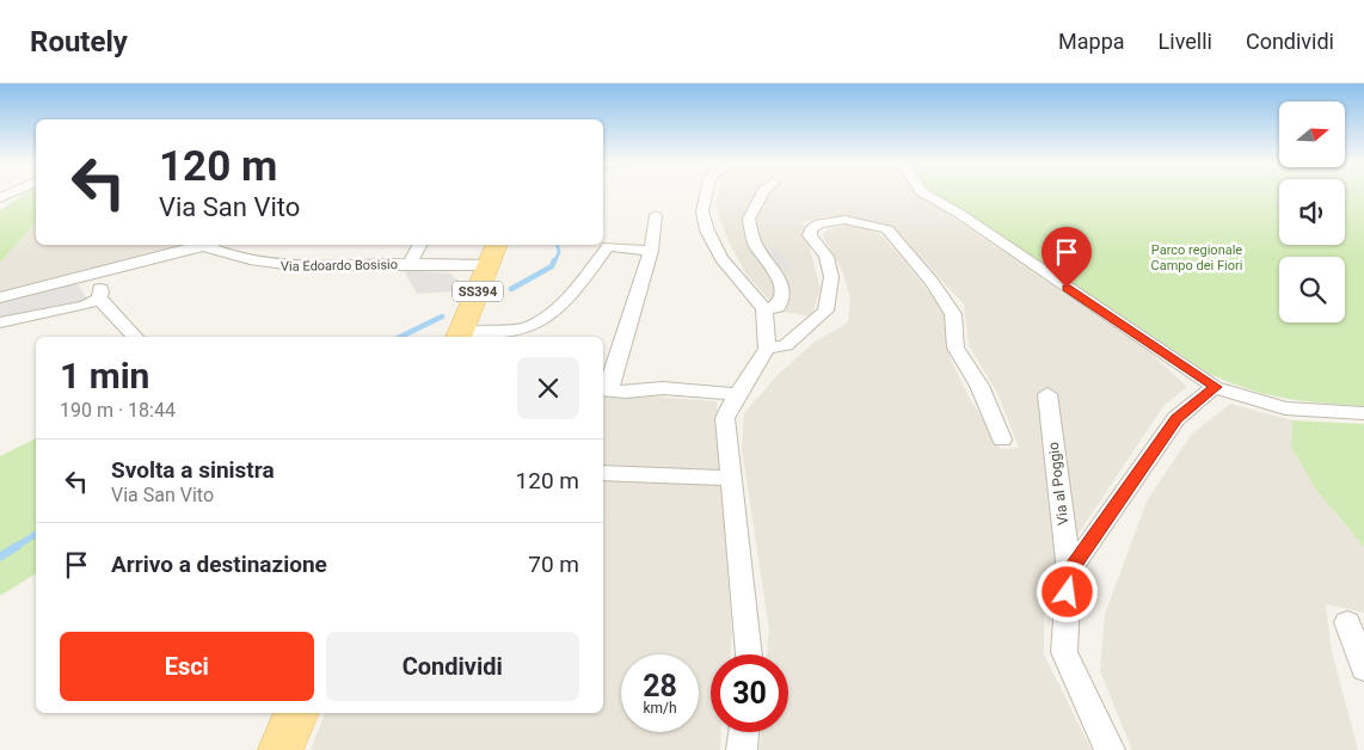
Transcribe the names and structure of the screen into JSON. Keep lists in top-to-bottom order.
{
  "streets": {
    "main road": ["SS394"],
    "street": ["Via Edoardo Bosisio", "Via al Poggio"]
  },
  "crossings": [
    ["Via Edoardo Bosisio", "SS394"]
  ],
  "parks": ["Parco regionale Campo dei Fiori"],
  "north": "right",
  "page": {
    "header": "Routely",
    "nav": ["Mappa", "Livelli", "Condividi"],
    "turn": ["120 m", "Via San Vito"],
    "heading": ["1 min", "190 m · 18:44"],
    "list": [
      {
        "name": "Svolta a sinistra",
        "note": "Via San Vito",
        "value": "120 m"
      },
      {
        "name": "Arrivo a destinazione",
        "value": "70 m"
      }
    ],
    "buttons": ["Esci", "Condividi"],
    "speed": "28 km/h",
    "limit": "30"
  }
}
